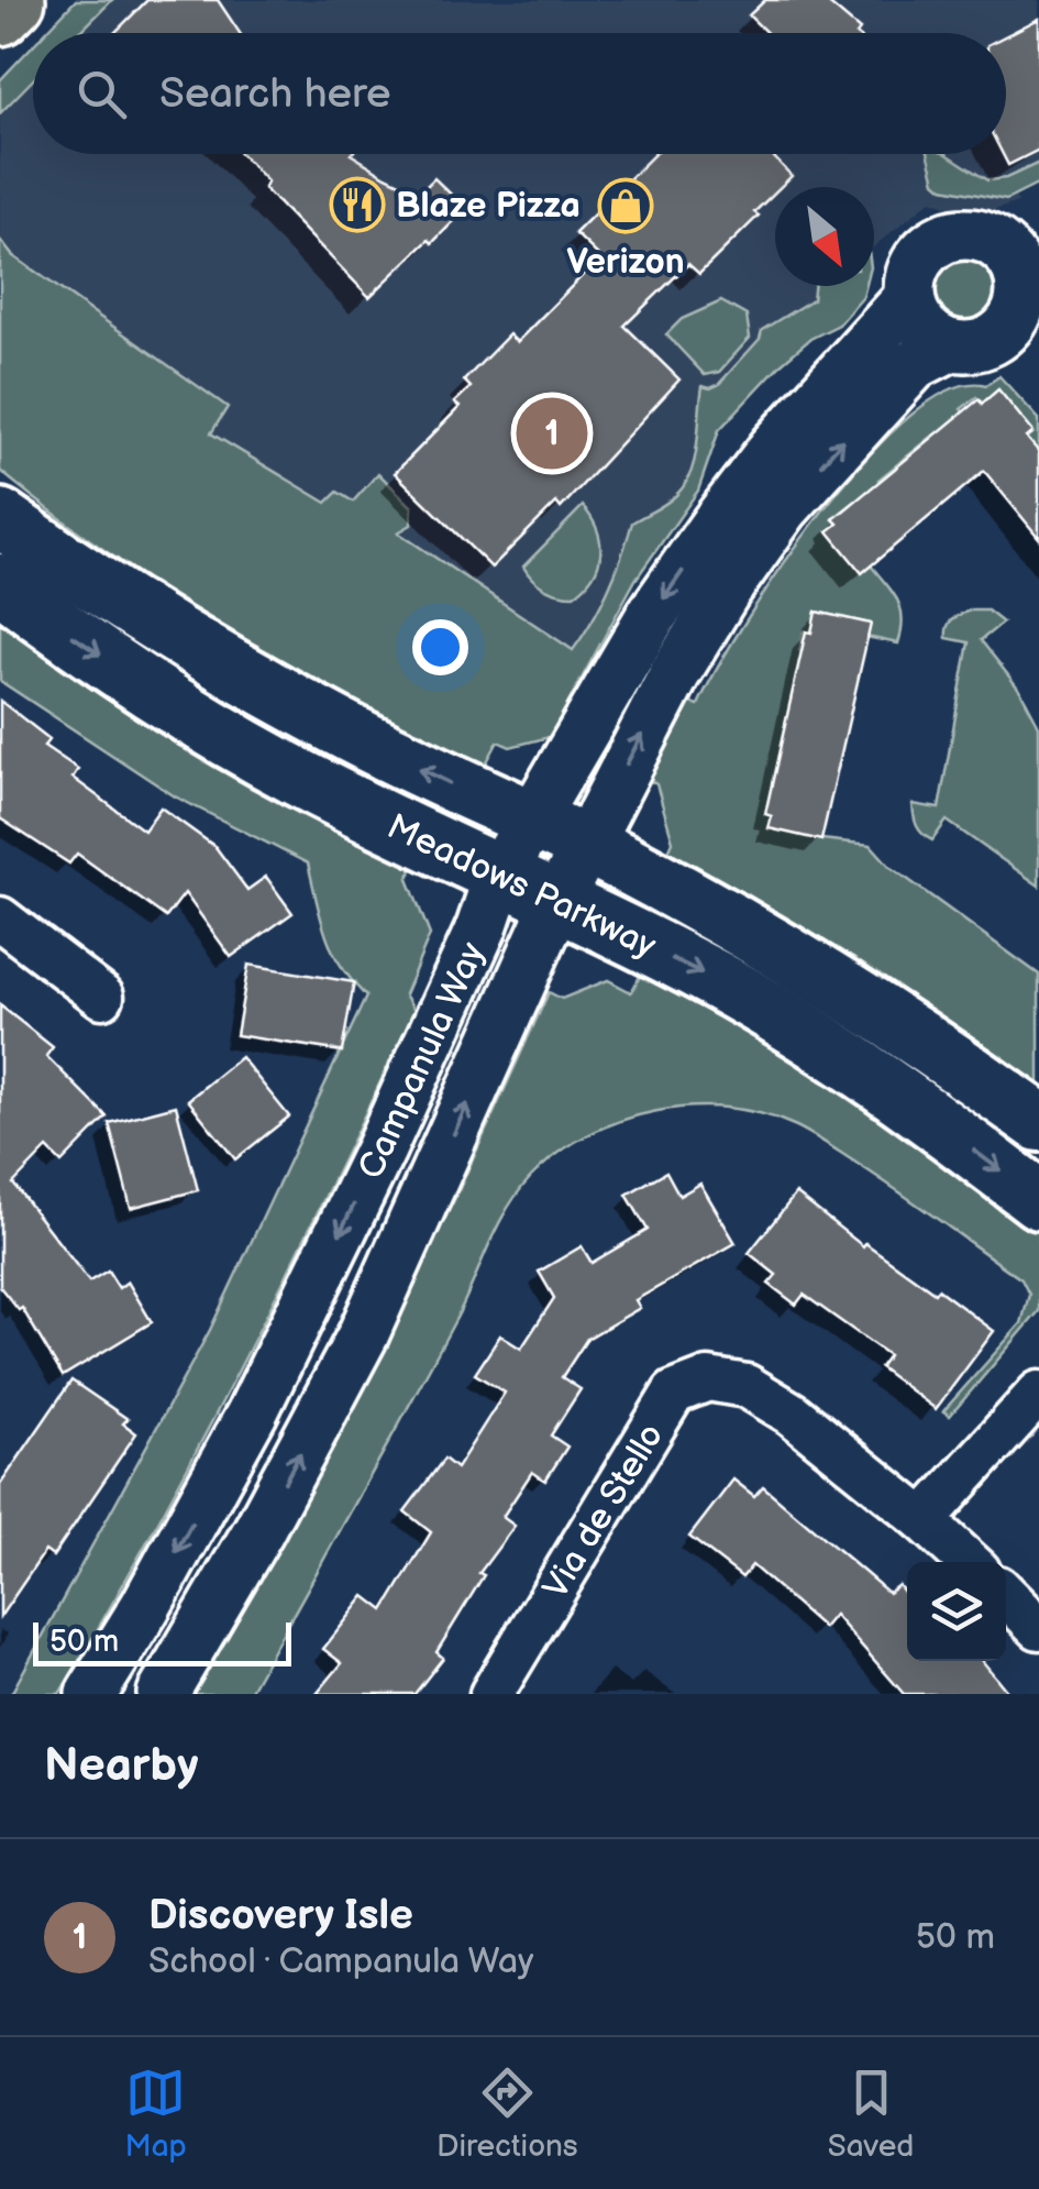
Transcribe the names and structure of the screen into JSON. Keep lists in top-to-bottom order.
{
  "streets": {
    "main road": ["Meadows Parkway"],
    "street": ["Campanula Way", "Via de Stello"]
  },
  "crossings": [
    ["Meadows Parkway", "Campanula Way"]
  ],
  "places": {
    "restaurant": ["Blaze Pizza"],
    "shop": ["Verizon"]
  },
  "scale_bar": "50 m",
  "north": "bottom right",
  "page": {
    "search": "Search here",
    "pins": "1",
    "scale": "50 m",
    "heading": "Nearby",
    "list": [
      {
        "mark": "1",
        "name": "Discovery Isle",
        "note": "School · Campanula Way",
        "value": "50 m"
      }
    ],
    "nav": ["Map", "Directions", "Saved"]
  }
}
